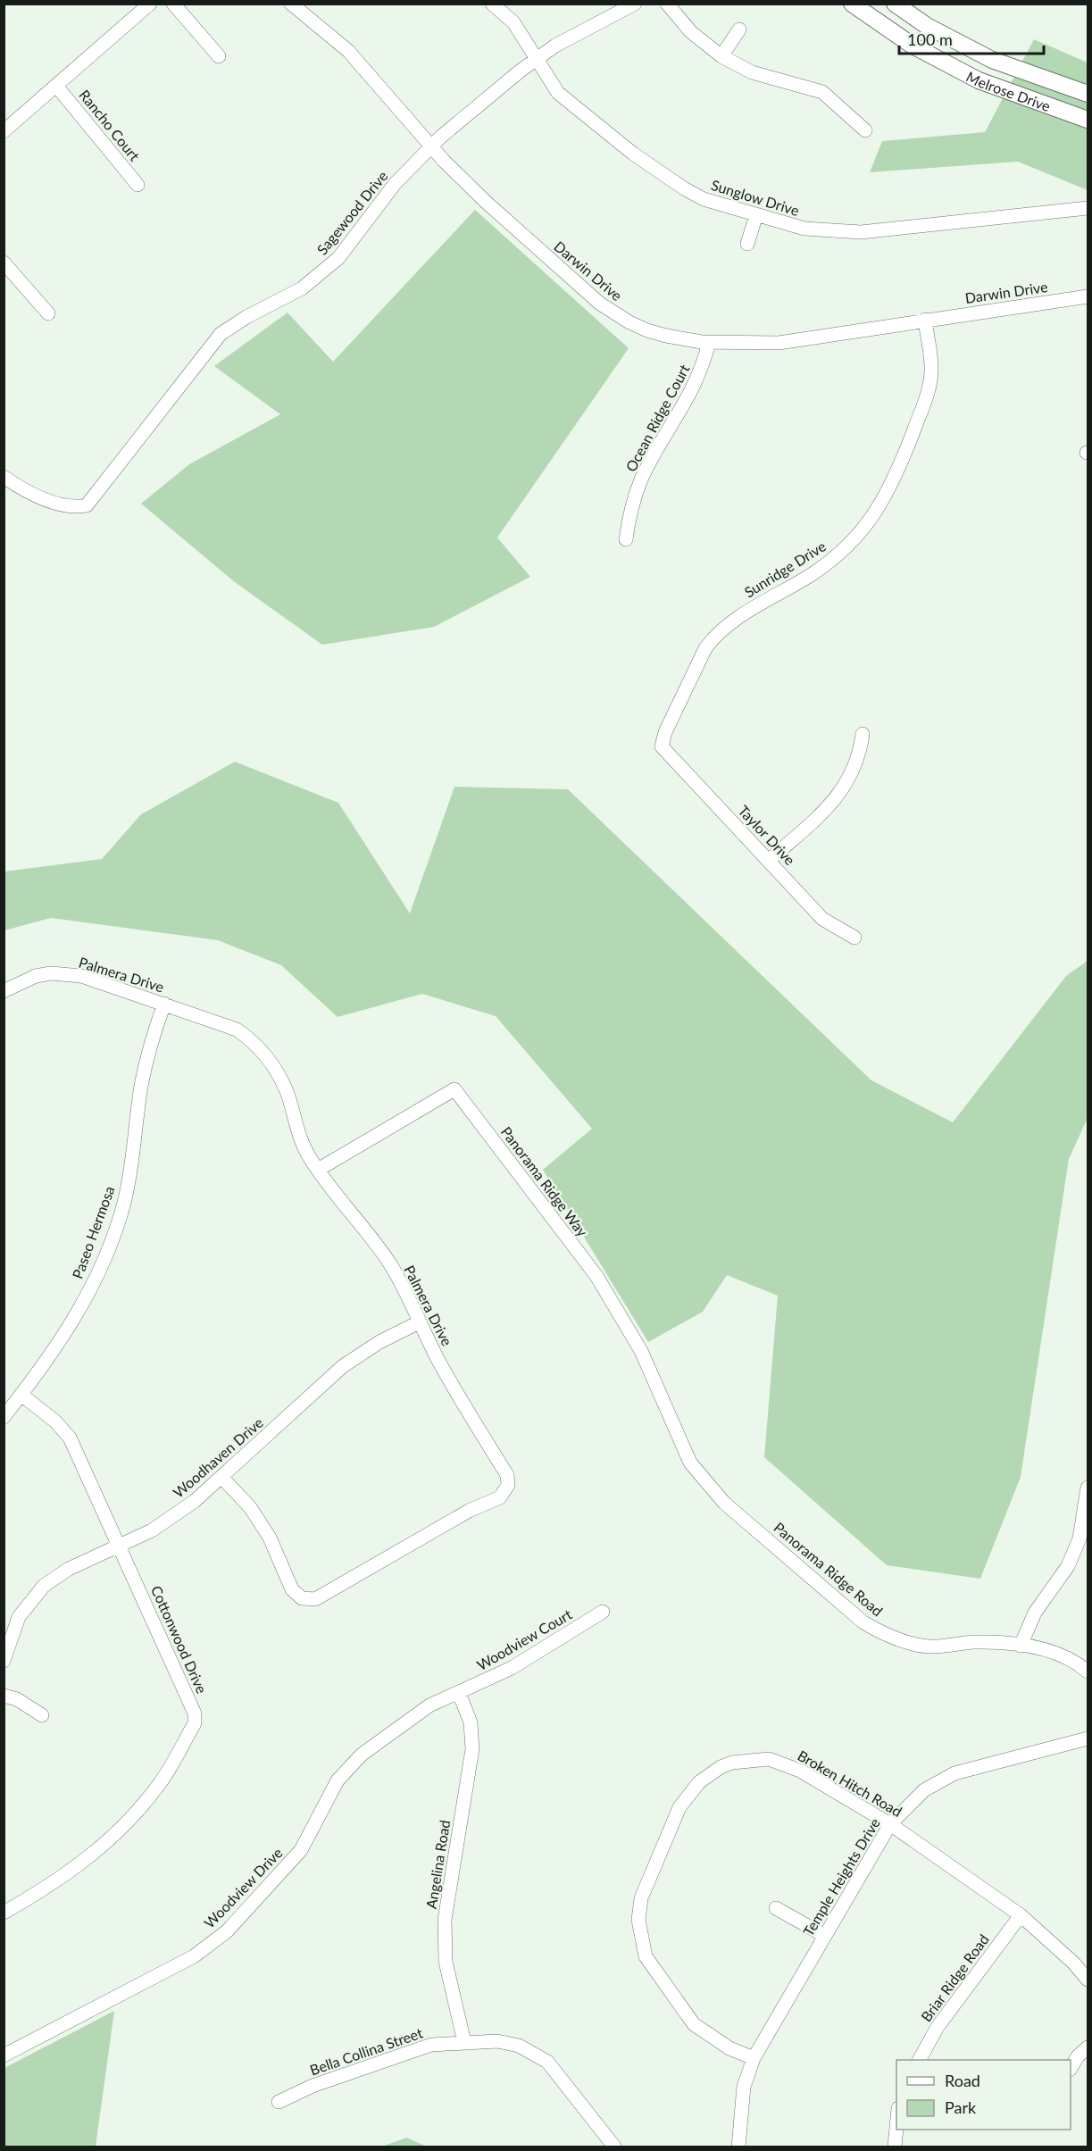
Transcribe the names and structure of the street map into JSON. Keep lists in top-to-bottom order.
{
  "streets": {
    "main road": ["Melrose Drive"],
    "street": [
      "Rancho Court",
      "Sunglow Drive",
      "Sagewood Drive",
      "Darwin Drive",
      "Ocean Ridge Court",
      "Sunridge Drive",
      "Taylor Drive",
      "Palmera Drive",
      "Panorama Ridge Way",
      "Paseo Hermosa",
      "Woodhaven Drive",
      "Panorama Ridge Road",
      "Cottonwood Drive",
      "Woodview Court",
      "Broken Hitch Road",
      "Angelina Road",
      "Temple Heights Drive",
      "Woodview Drive",
      "Briar Ridge Road",
      "Bella Collina Street"
    ]
  },
  "crossings": [
    ["Sunglow Drive", "Sagewood Drive"],
    ["Sagewood Drive", "Darwin Drive"],
    ["Darwin Drive", "Ocean Ridge Court"],
    ["Darwin Drive", "Sunridge Drive"],
    ["Sunridge Drive", "Taylor Drive"],
    ["Palmera Drive", "Panorama Ridge Way"],
    ["Palmera Drive", "Paseo Hermosa"],
    ["Palmera Drive", "Woodhaven Drive"],
    ["Panorama Ridge Way", "Panorama Ridge Road"],
    ["Paseo Hermosa", "Cottonwood Drive"],
    ["Woodhaven Drive", "Cottonwood Drive"],
    ["Woodview Court", "Angelina Road"],
    ["Woodview Court", "Woodview Drive"],
    ["Broken Hitch Road", "Temple Heights Drive"],
    ["Broken Hitch Road", "Briar Ridge Road"],
    ["Angelina Road", "Woodview Drive"],
    ["Angelina Road", "Bella Collina Street"]
  ],
  "legend": ["Road", "Park"],
  "scale_bar": "100 m"
}
